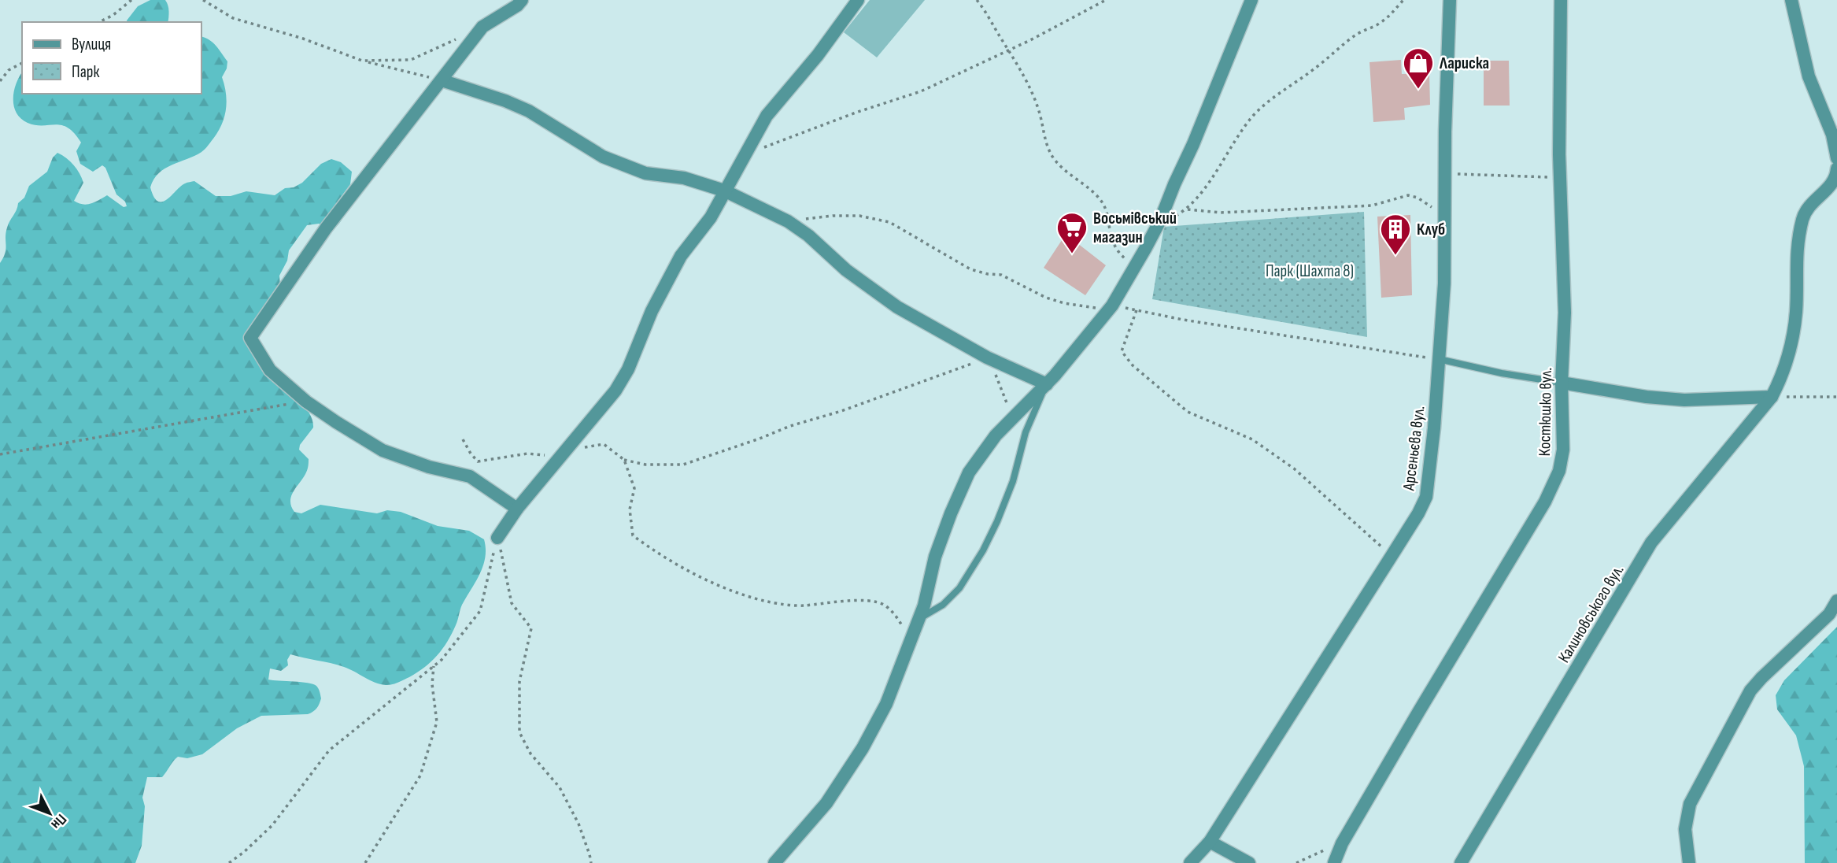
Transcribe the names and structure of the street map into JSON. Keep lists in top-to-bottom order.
{
  "streets": {
    "street": ["Костюшко вул.", "Арсеньєва вул.", "Калиновського вул."]
  },
  "parks": ["Парк (Шахта 8)"],
  "places": {
    "shop": ["Лариска"],
    "supermarket": ["Восьмівський магазин"],
    "building": ["Клуб"]
  },
  "legend": ["Вулиця", "Парк"],
  "north": "bottom right"
}
